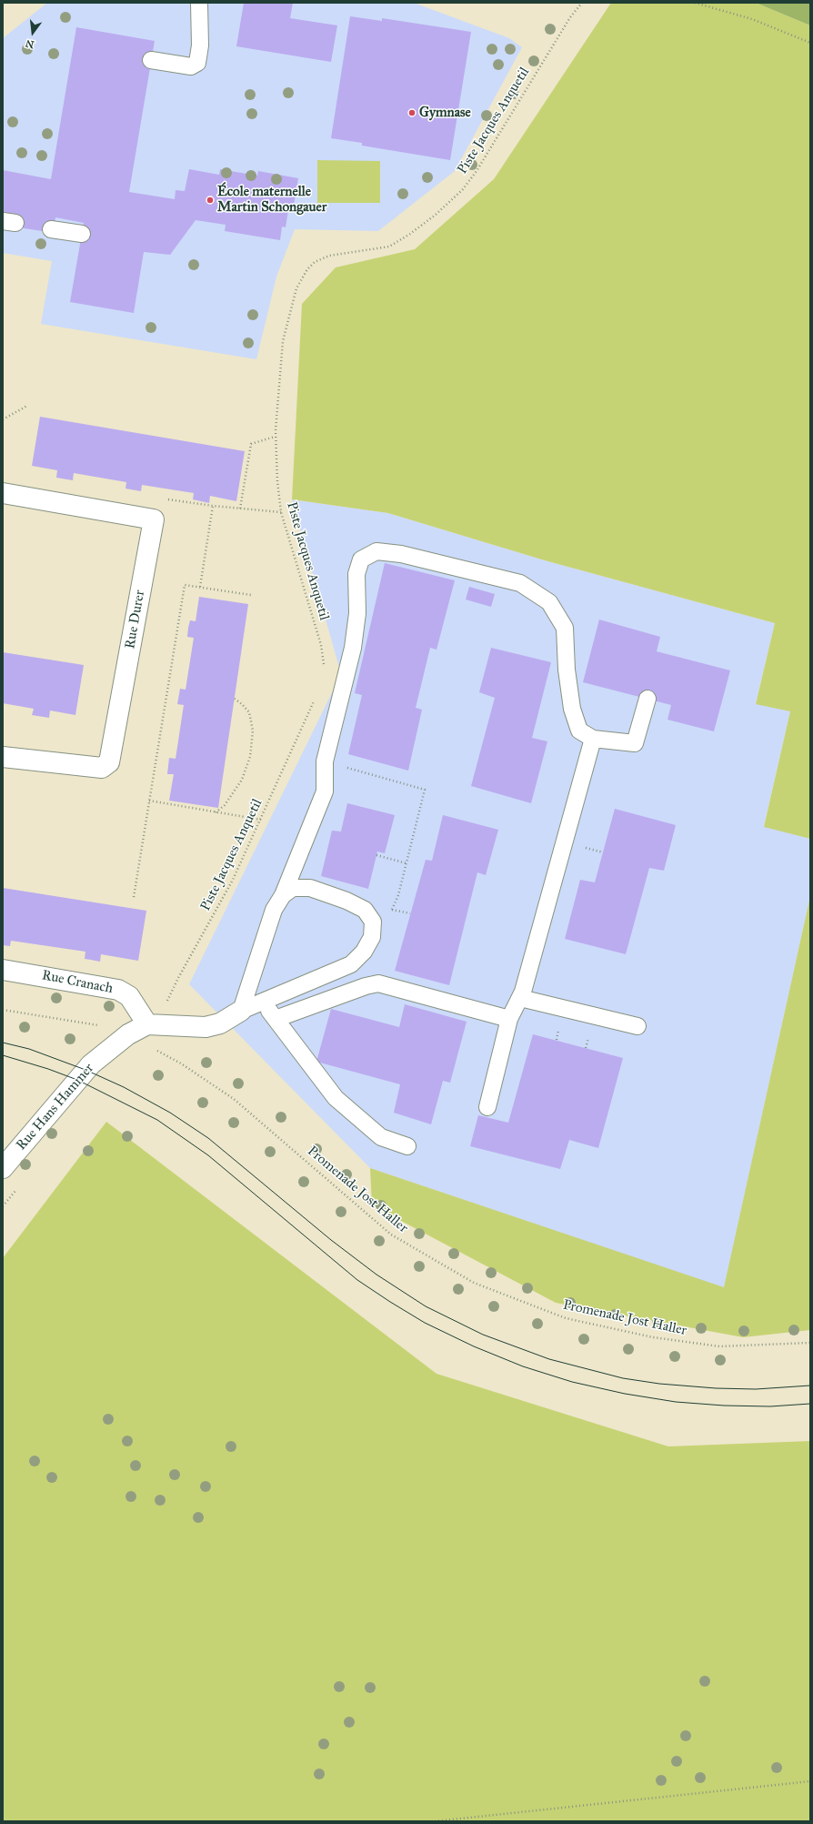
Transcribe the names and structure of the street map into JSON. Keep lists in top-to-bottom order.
{
  "streets": {
    "street": ["Rue Durer", "Rue Cranach", "Rue Hans Hammer"],
    "path": ["Piste Jacques Anquetil", "Promenade Jost Haller"]
  },
  "crossings": [
    ["Piste Jacques Anquetil", "Rue Cranach"],
    ["Piste Jacques Anquetil", "Rue Hans Hammer"],
    ["Rue Cranach", "Rue Hans Hammer"],
    ["Rue Hans Hammer", "Promenade Jost Haller"]
  ],
  "places": ["Gymnase", "École maternelle Martin Schongauer"],
  "north": "bottom"
}
